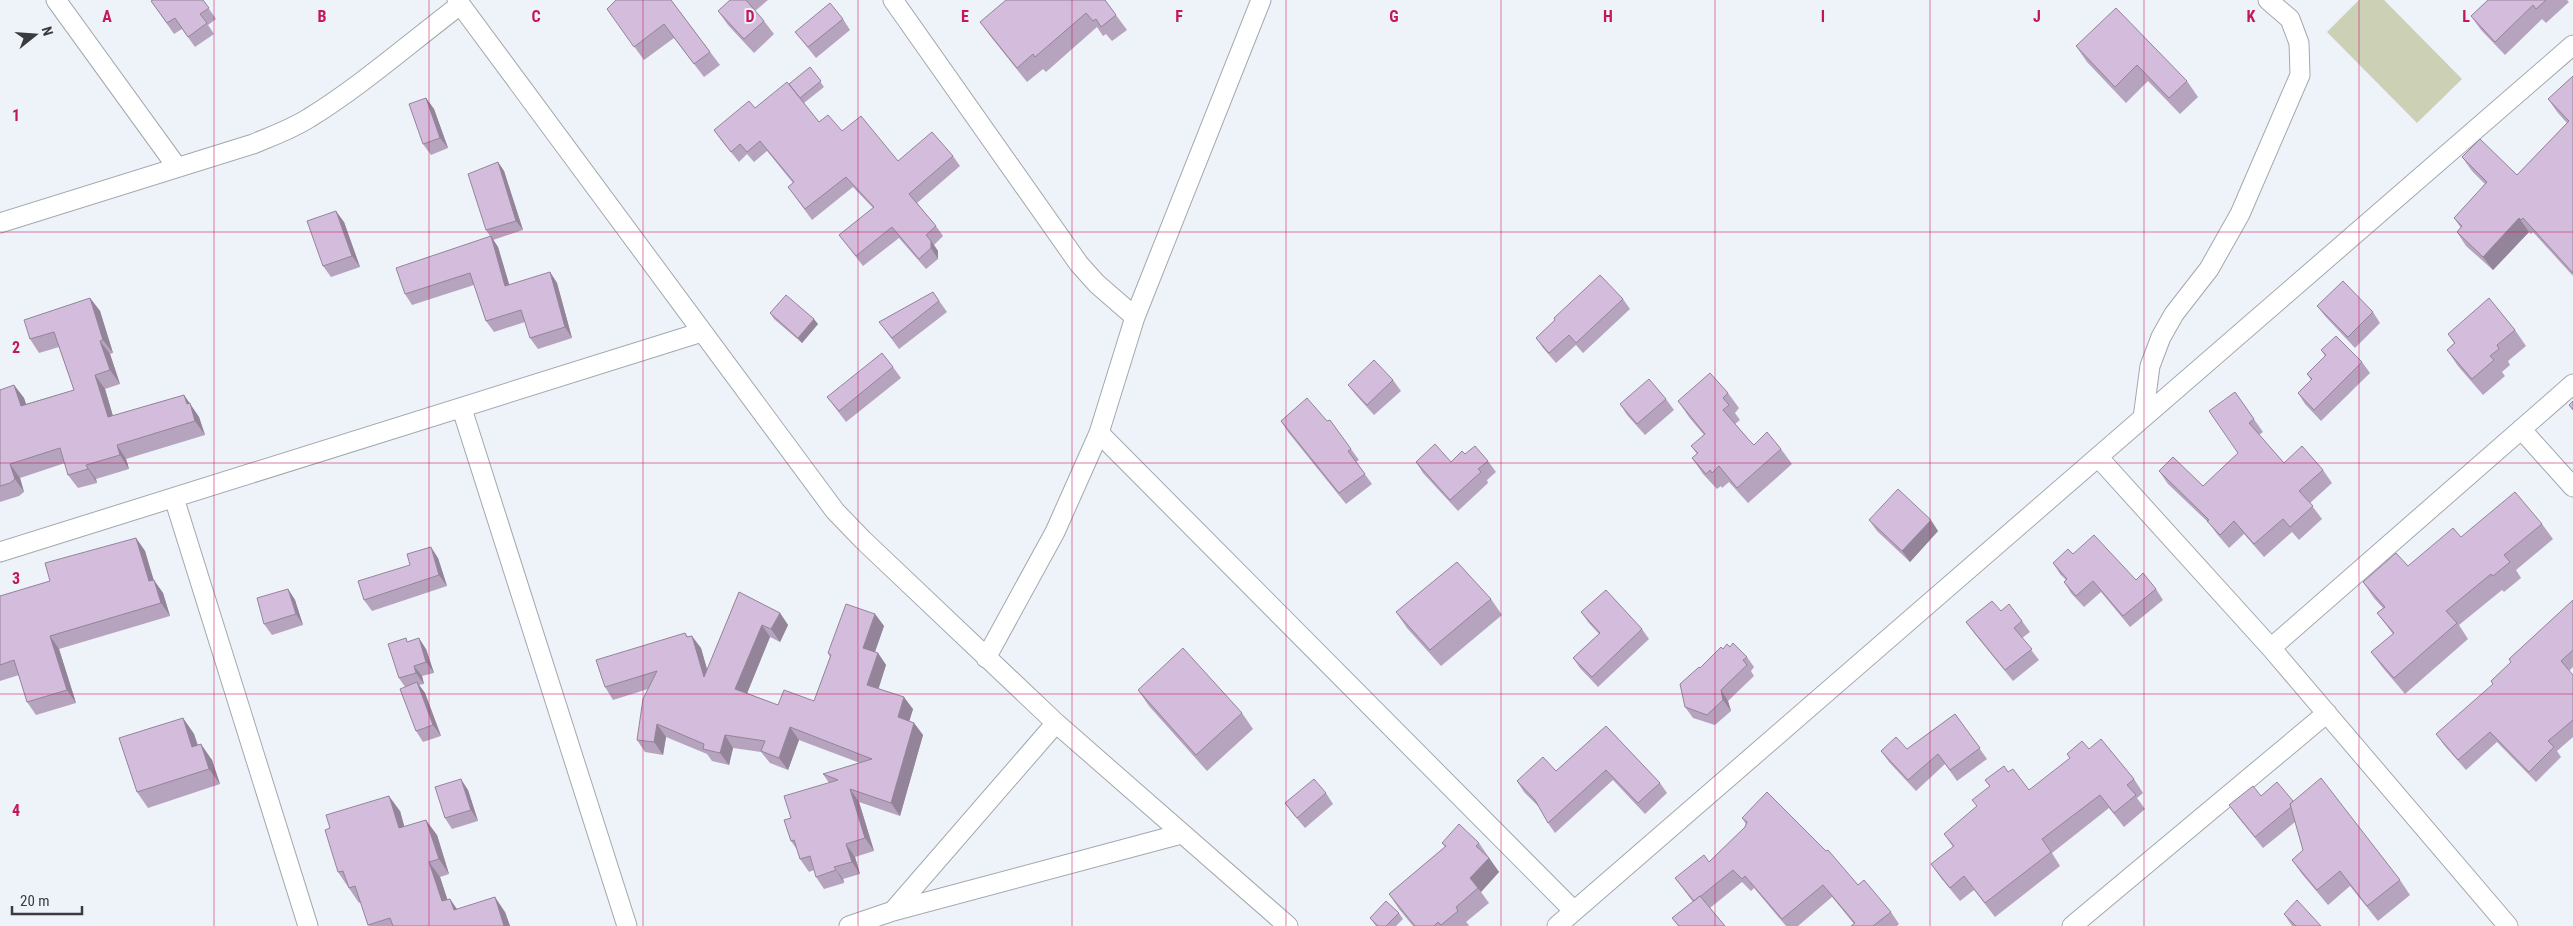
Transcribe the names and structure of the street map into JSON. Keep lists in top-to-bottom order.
{
  "scale_bar": "20 m",
  "north": "right",
  "grid": {
    "columns": [
      "A",
      "B",
      "C",
      "D",
      "E",
      "F",
      "G",
      "H",
      "I",
      "J",
      "K",
      "L"
    ],
    "rows": [
      "1",
      "2",
      "3",
      "4"
    ]
  }
}
